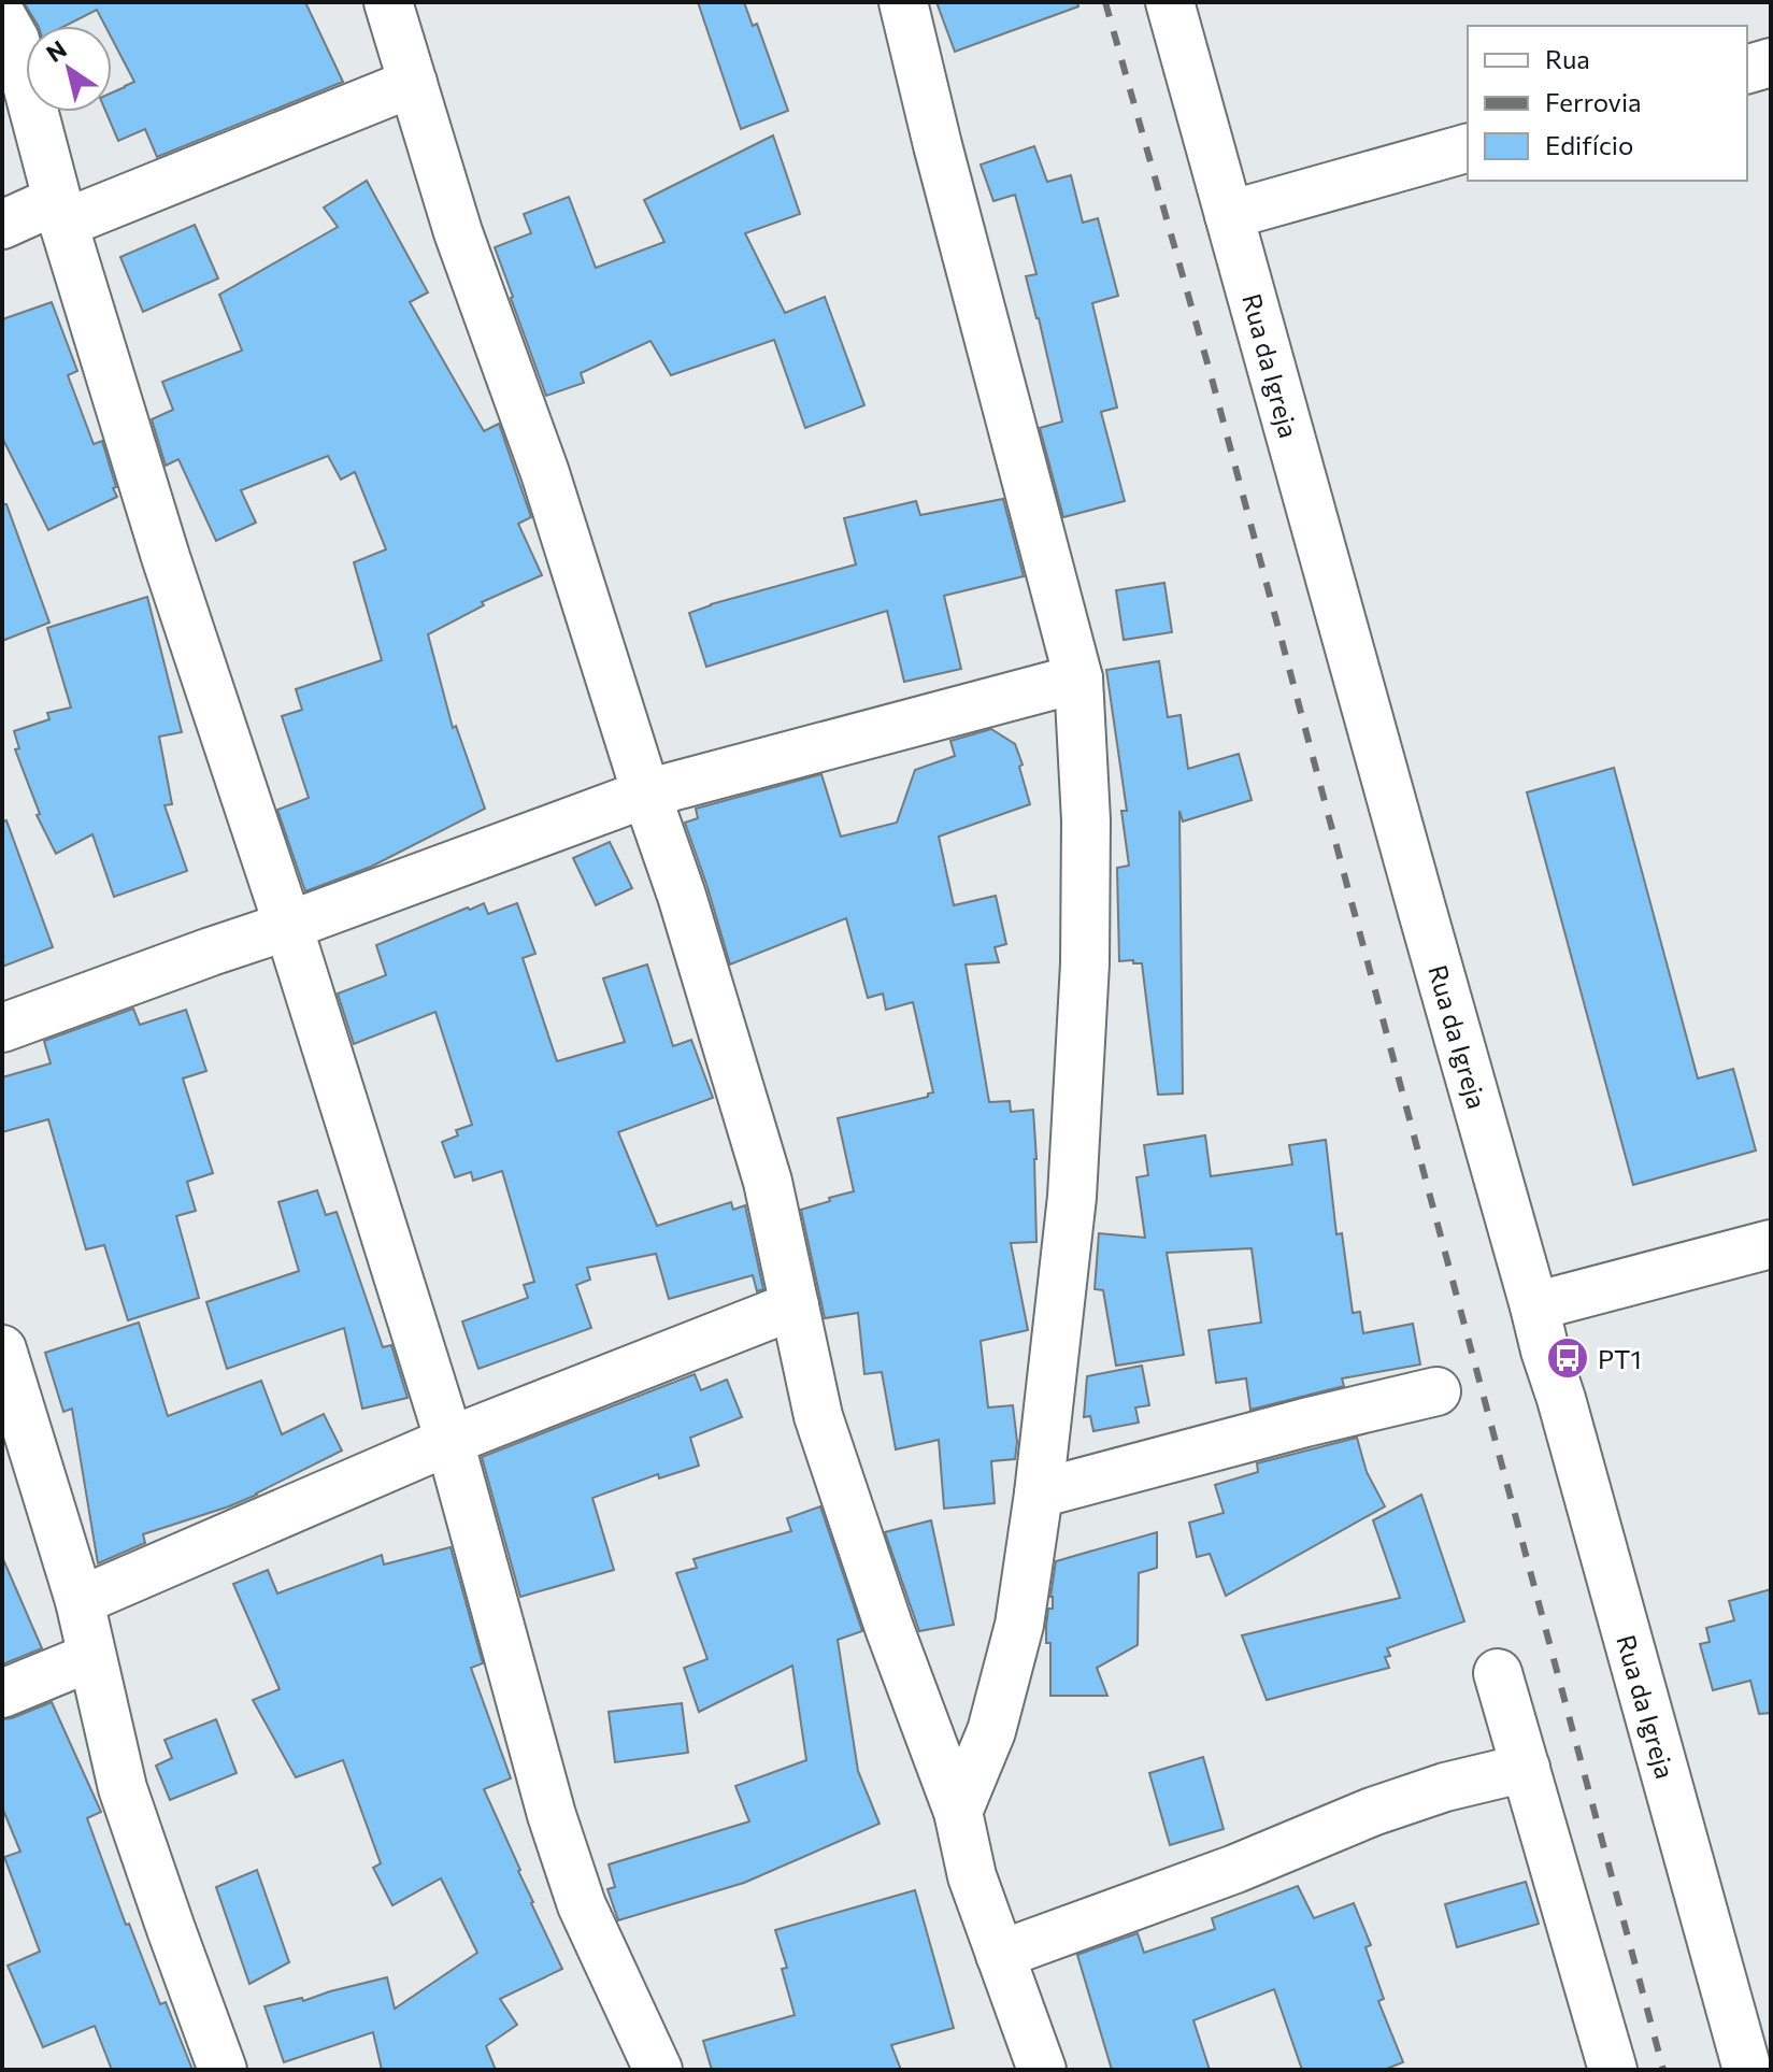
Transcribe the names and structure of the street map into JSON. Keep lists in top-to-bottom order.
{
  "streets": {
    "street": ["Rua da Igreja"]
  },
  "places": {
    "bus stop": ["PT1"]
  },
  "legend": ["Rua", "Ferrovia", "Edifício"],
  "north": "top left"
}
